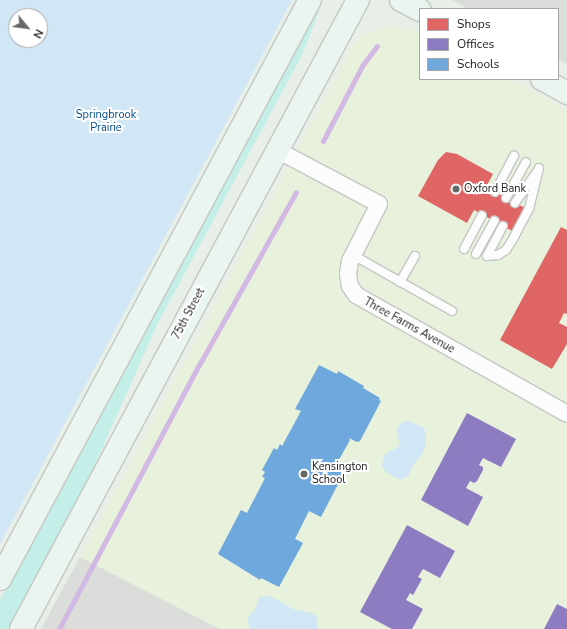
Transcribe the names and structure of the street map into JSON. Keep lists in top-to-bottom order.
{
  "streets": {
    "main road": ["75th Street"],
    "street": ["Three Farms Avenue"]
  },
  "crossings": [
    ["75th Street", "Three Farms Avenue"]
  ],
  "parks": ["Springbrook Prairie"],
  "places": ["Oxford Bank", "Kensington School"],
  "legend": ["Shops", "Offices", "Schools"],
  "north": "bottom right"
}
